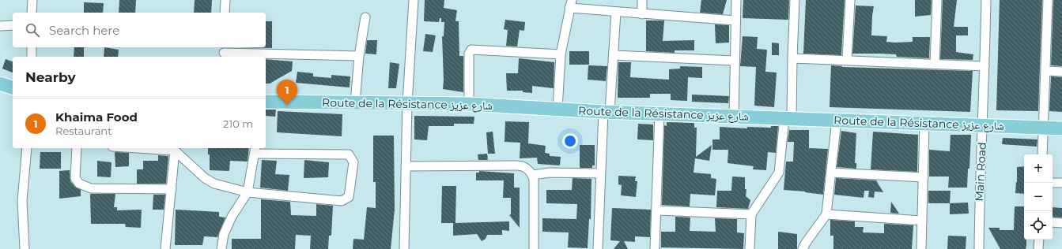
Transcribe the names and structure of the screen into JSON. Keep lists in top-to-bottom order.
{
  "streets": {
    "main road": ["Route de la Résistance شارع عزيز"],
    "street": ["Main Road"]
  },
  "crossings": [
    ["Route de la Résistance شارع عزيز", "Main Road"]
  ],
  "page": {
    "search": "Search here",
    "heading": "Nearby",
    "pins": "1",
    "list": [
      {
        "mark": "1",
        "name": "Khaima Food",
        "note": "Restaurant",
        "value": "210 m"
      }
    ],
    "map_buttons": ["+", "−"]
  }
}
